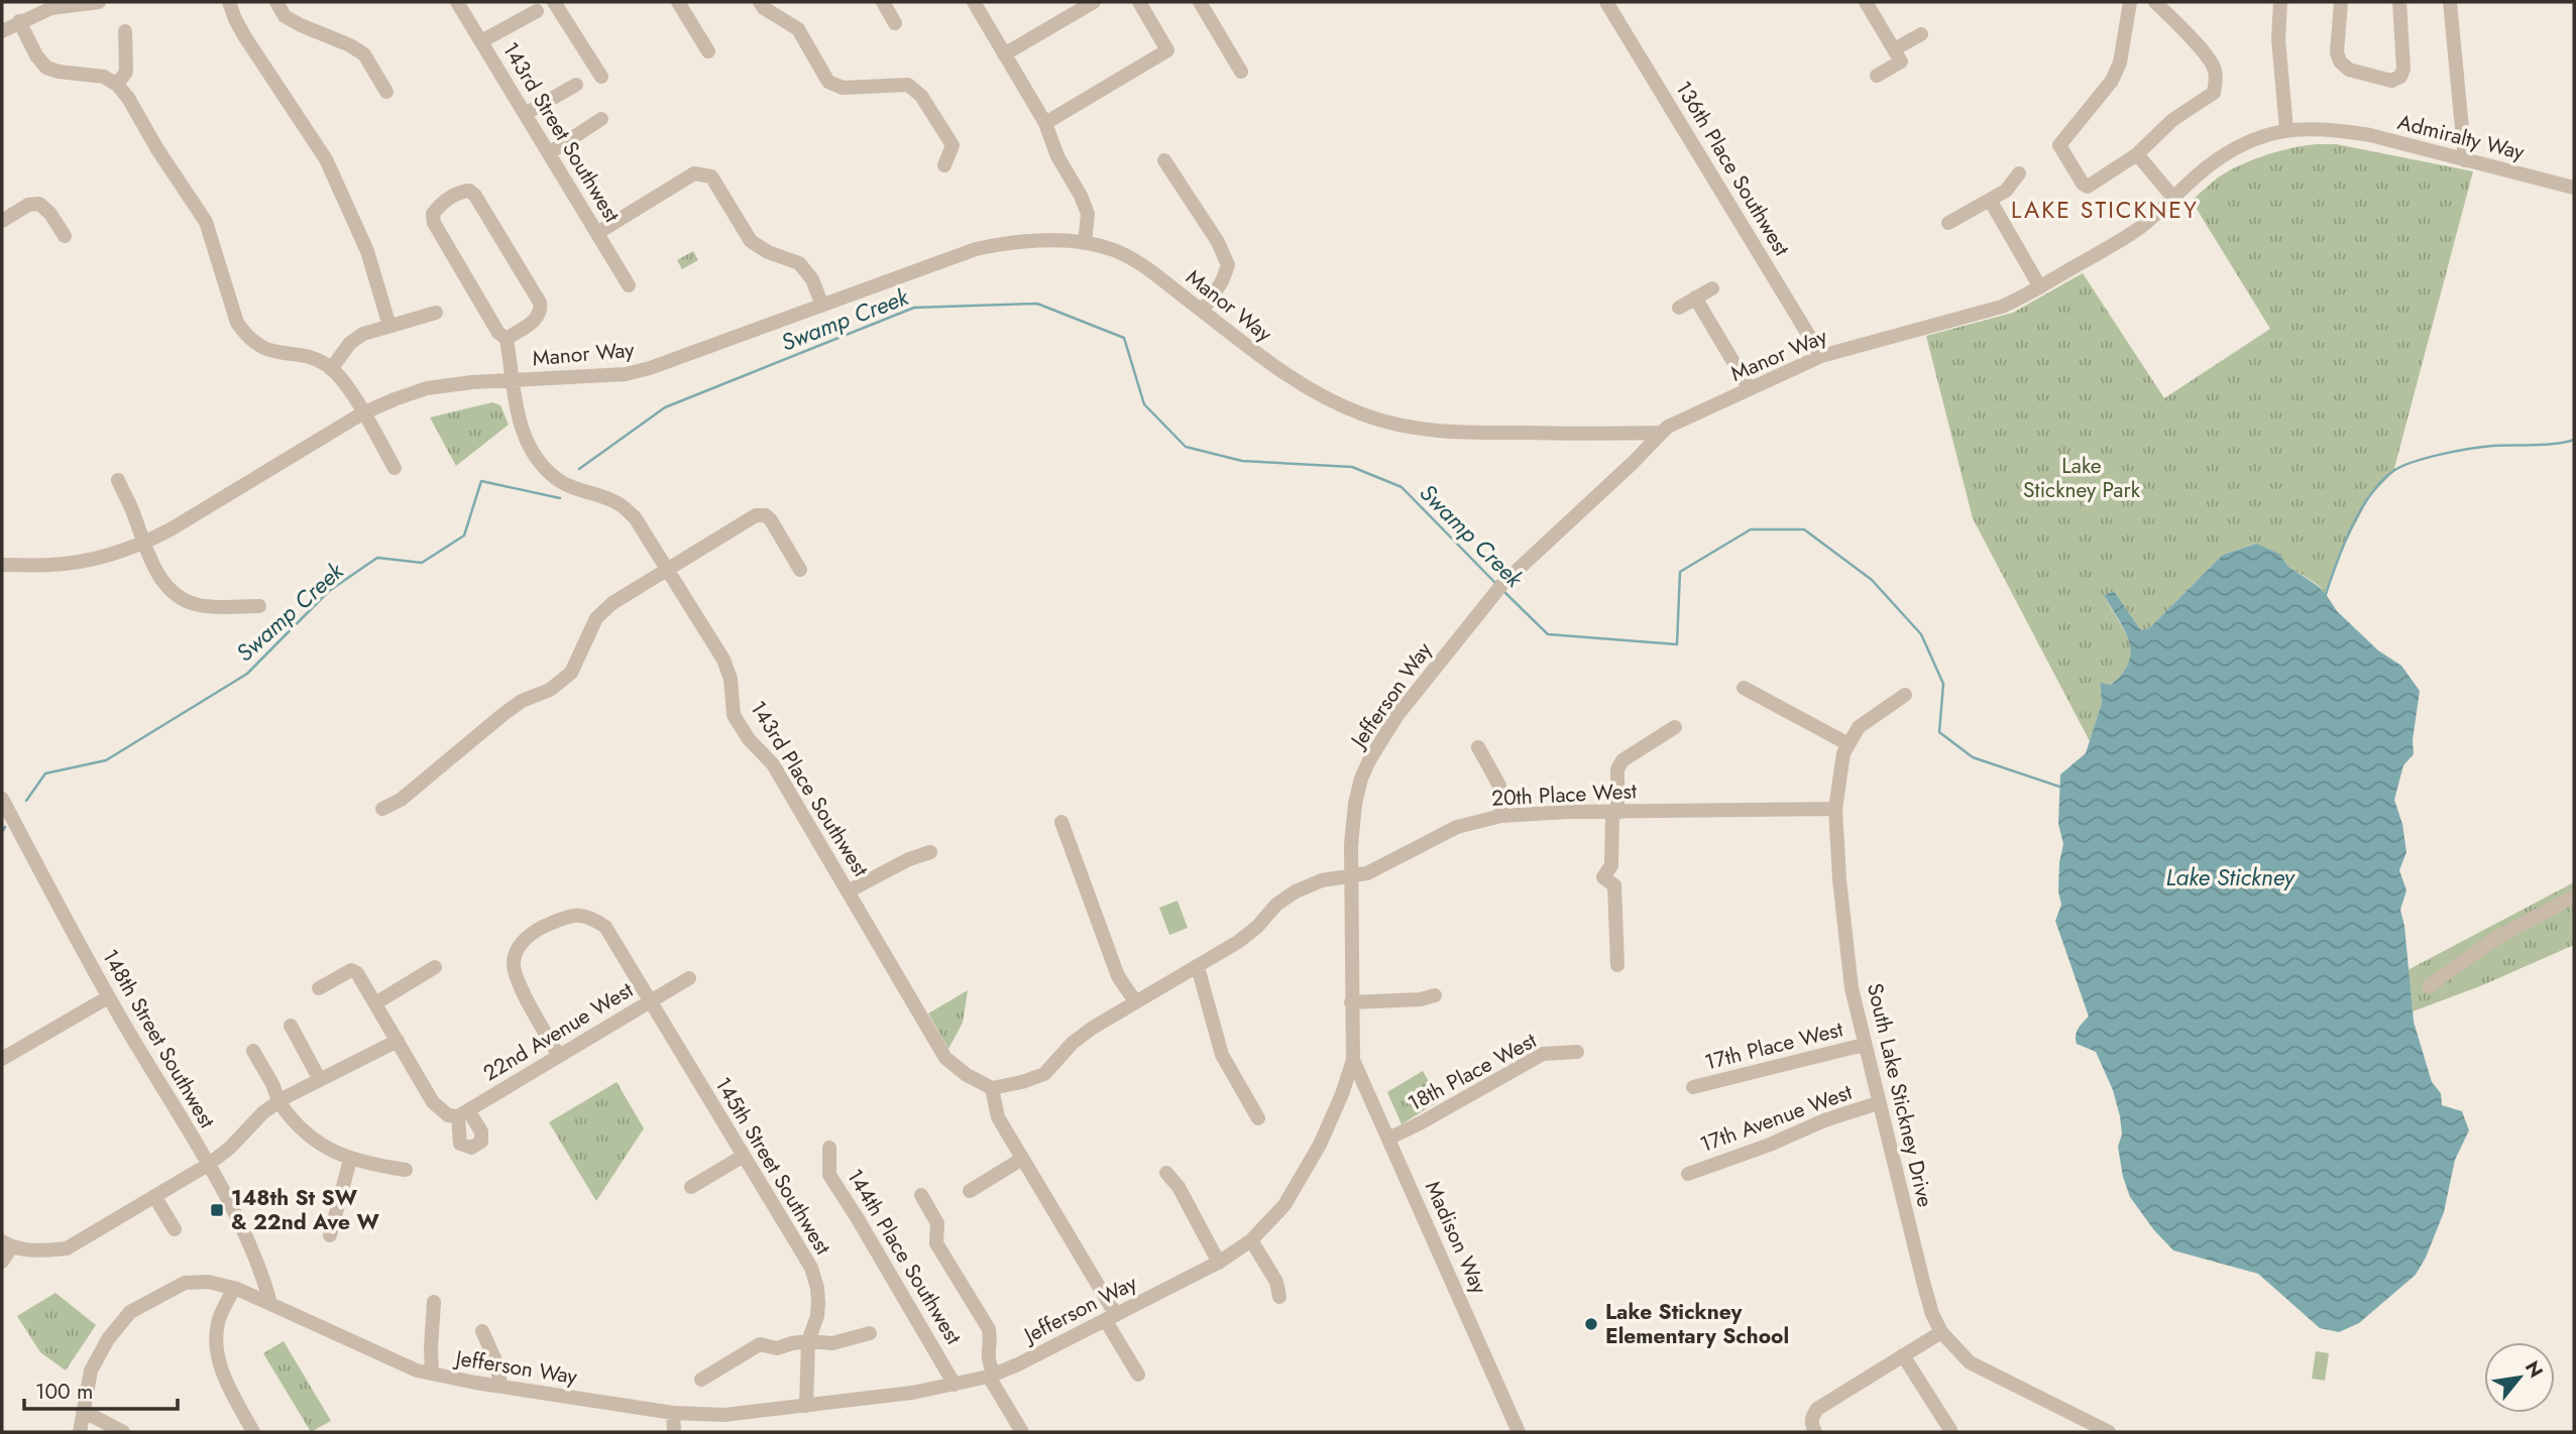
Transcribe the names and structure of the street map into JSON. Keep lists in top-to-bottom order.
{
  "streets": {
    "street": [
      "143rd Street Southwest",
      "Admiralty Way",
      "136th Place Southwest",
      "Manor Way",
      "Jefferson Way",
      "143rd Place Southwest",
      "20th Place West",
      "22nd Avenue West",
      "148th Street Southwest",
      "17th Place West",
      "18th Place West",
      "South Lake Stickney Drive",
      "17th Avenue West",
      "145th Street Southwest",
      "Madison Way",
      "144th Place Southwest"
    ]
  },
  "crossings": [
    ["Admiralty Way", "Manor Way"],
    ["136th Place Southwest", "Manor Way"],
    ["Manor Way", "Jefferson Way"],
    ["Manor Way", "143rd Place Southwest"],
    ["Jefferson Way", "20th Place West"],
    ["Jefferson Way", "148th Street Southwest"],
    ["Jefferson Way", "145th Street Southwest"],
    ["Jefferson Way", "Madison Way"],
    ["Jefferson Way", "144th Place Southwest"],
    ["143rd Place Southwest", "20th Place West"],
    ["20th Place West", "South Lake Stickney Drive"],
    ["22nd Avenue West", "145th Street Southwest"],
    ["17th Place West", "South Lake Stickney Drive"],
    ["18th Place West", "Madison Way"],
    ["South Lake Stickney Drive", "17th Avenue West"]
  ],
  "districts": ["LAKE STICKNEY"],
  "water": ["Swamp Creek", "Lake Stickney"],
  "parks": ["Lake Stickney Park"],
  "places": {
    "transit": ["148th St SW & 22nd Ave W"],
    "other": ["Lake Stickney Elementary School"]
  },
  "scale_bar": "100 m",
  "north": "top right"
}
